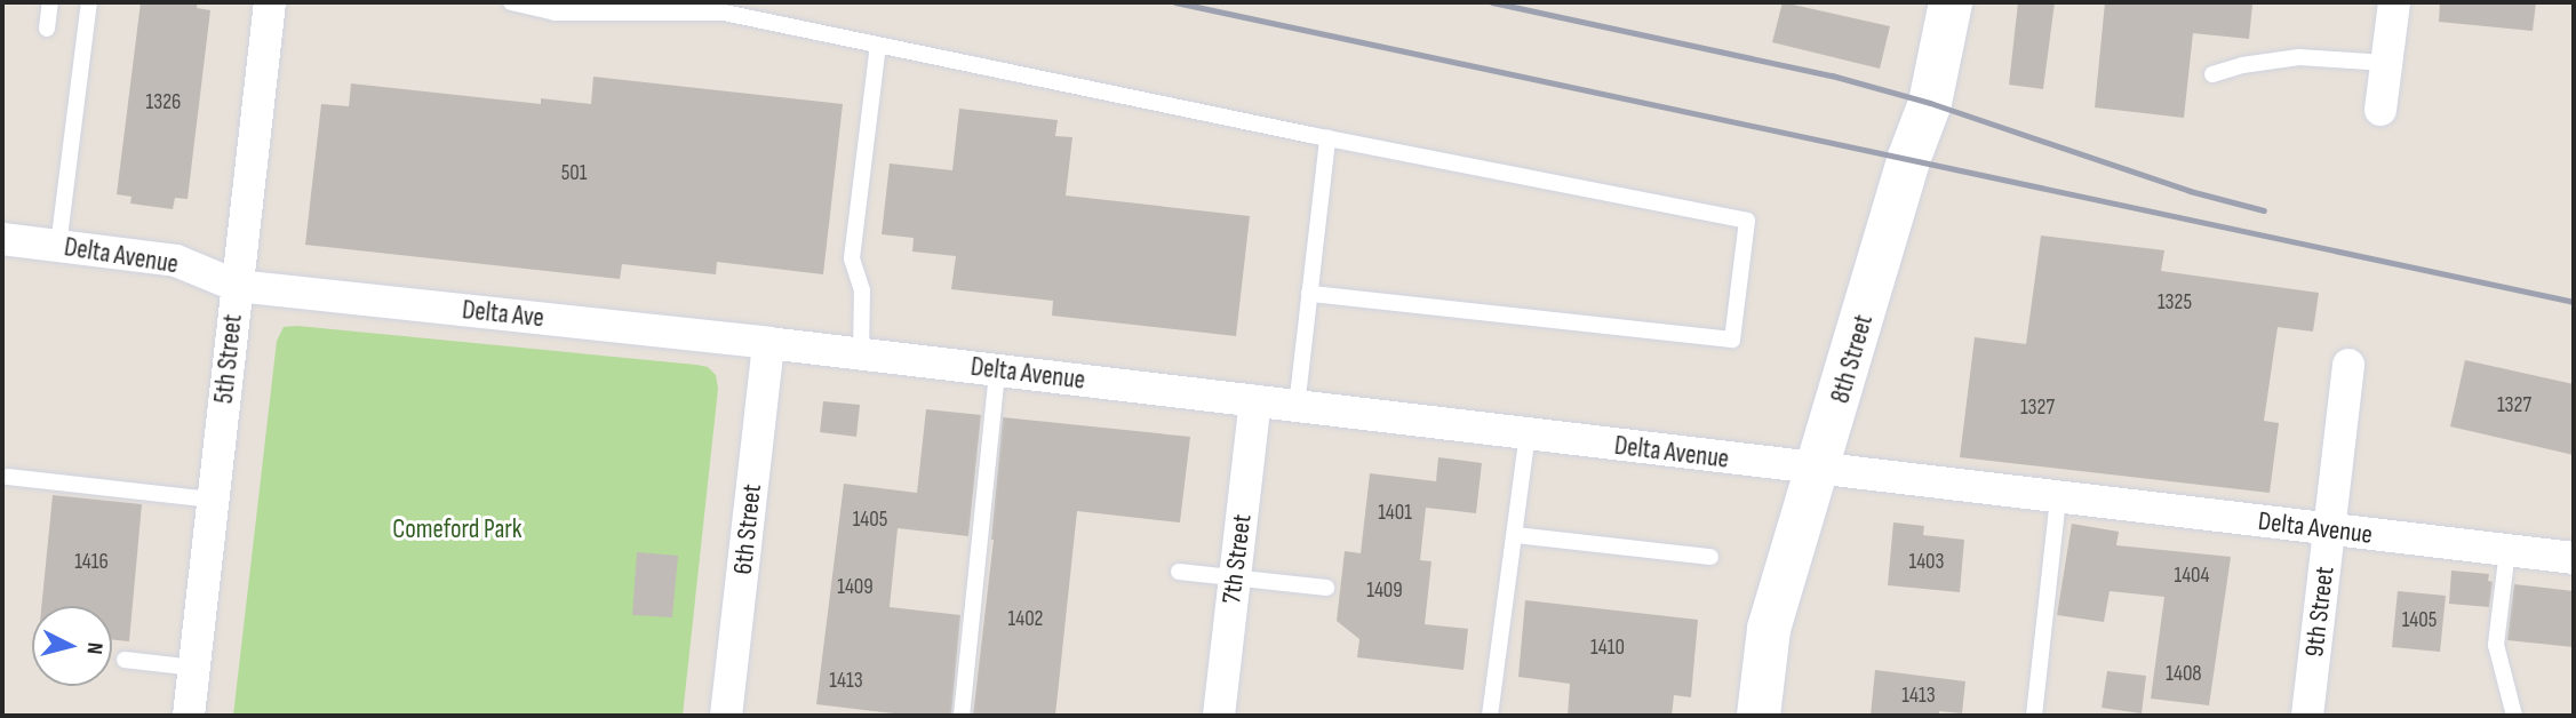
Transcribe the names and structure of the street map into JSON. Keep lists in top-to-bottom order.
{
  "streets": {
    "street": [
      "Delta Avenue",
      "Delta Ave",
      "5th Street",
      "8th Street",
      "6th Street",
      "7th Street",
      "9th Street"
    ]
  },
  "crossings": [
    ["Delta Avenue", "Delta Ave"],
    ["Delta Avenue", "5th Street"],
    ["Delta Avenue", "8th Street"],
    ["Delta Avenue", "6th Street"],
    ["Delta Avenue", "7th Street"],
    ["Delta Avenue", "9th Street"],
    ["Delta Ave", "5th Street"],
    ["Delta Ave", "6th Street"]
  ],
  "parks": ["Comeford Park"],
  "house_numbers": [
    "1326",
    "501",
    "1325",
    "1327",
    "1327",
    "1401",
    "1405",
    "1416",
    "1403",
    "1404",
    "1409",
    "1409",
    "1402",
    "1405",
    "1410",
    "1408",
    "1413",
    "1413"
  ],
  "north": "right"
}
